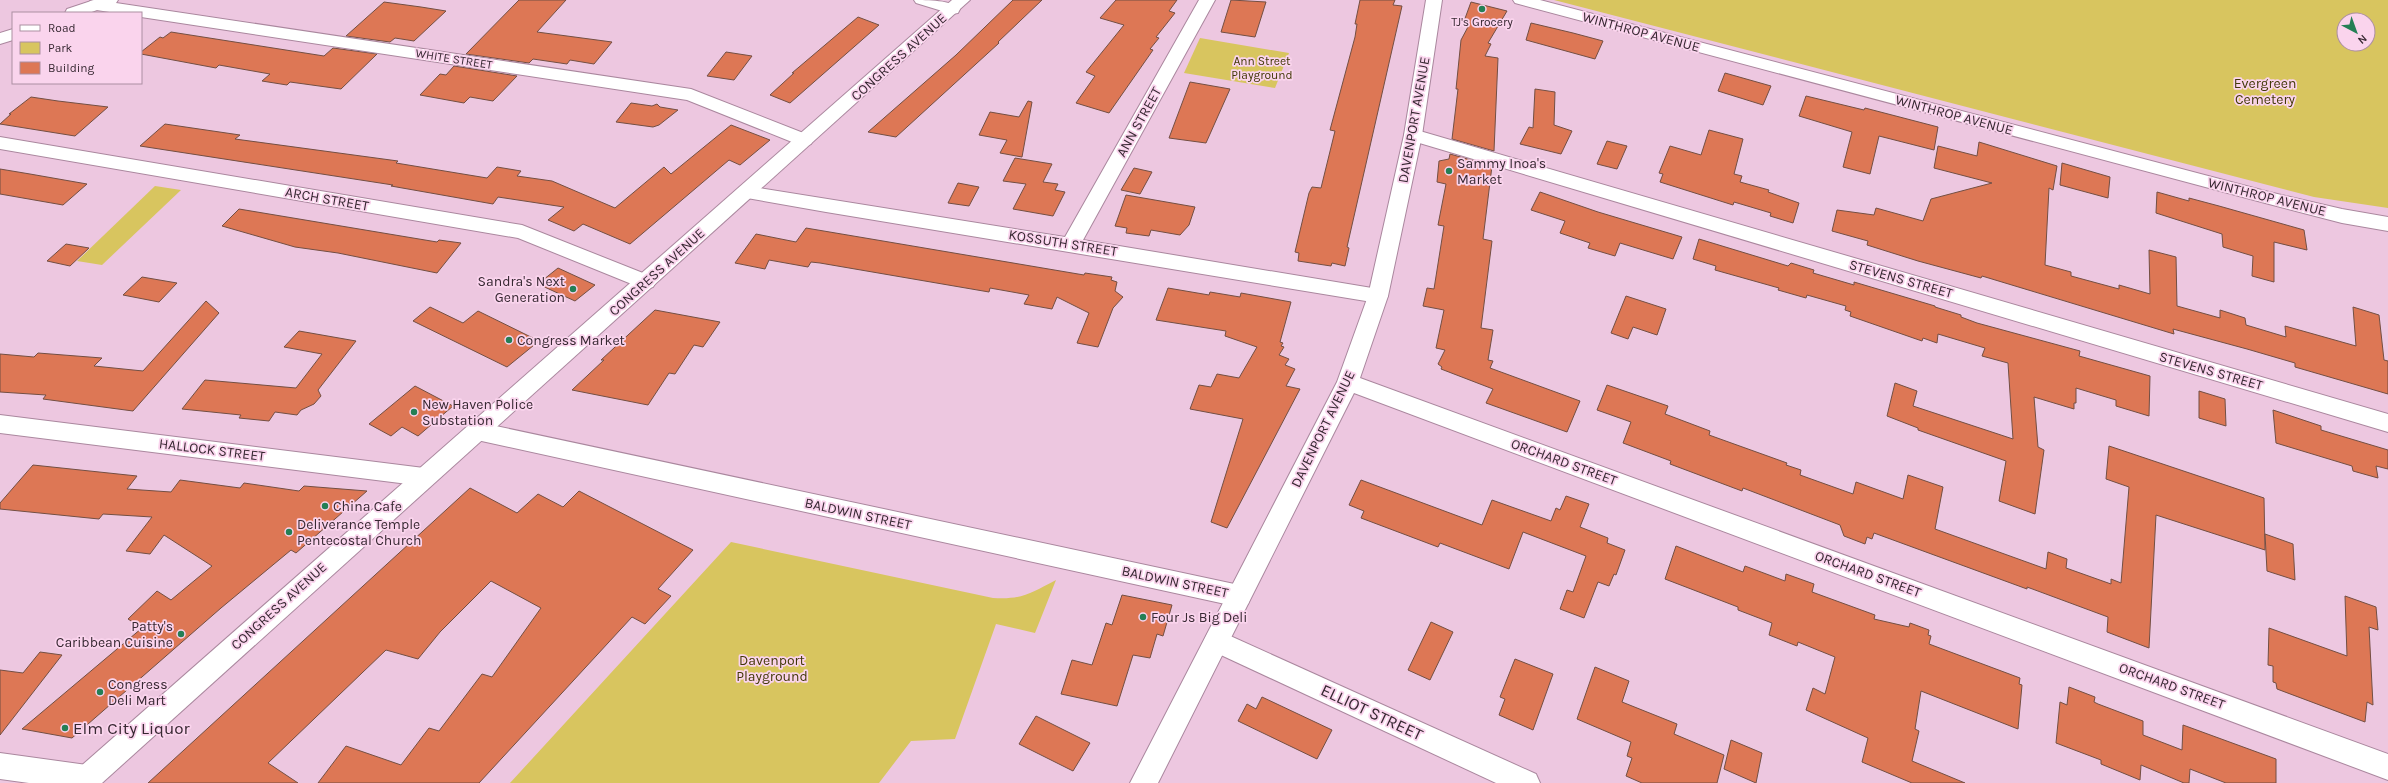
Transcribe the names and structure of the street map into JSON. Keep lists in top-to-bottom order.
{
  "streets": {
    "street": [
      "WINTHROP AVENUE",
      "CONGRESS AVENUE",
      "WHITE STREET",
      "DAVENPORT AVENUE",
      "ANN STREET",
      "ARCH STREET",
      "KOSSUTH STREET",
      "STEVENS STREET",
      "HALLOCK STREET",
      "ORCHARD STREET",
      "BALDWIN STREET",
      "ELLIOT STREET"
    ]
  },
  "crossings": [
    ["CONGRESS AVENUE", "WHITE STREET"],
    ["CONGRESS AVENUE", "ARCH STREET"],
    ["CONGRESS AVENUE", "KOSSUTH STREET"],
    ["CONGRESS AVENUE", "HALLOCK STREET"],
    ["CONGRESS AVENUE", "BALDWIN STREET"],
    ["DAVENPORT AVENUE", "KOSSUTH STREET"],
    ["DAVENPORT AVENUE", "STEVENS STREET"],
    ["DAVENPORT AVENUE", "ORCHARD STREET"],
    ["DAVENPORT AVENUE", "BALDWIN STREET"],
    ["DAVENPORT AVENUE", "ELLIOT STREET"],
    ["ANN STREET", "KOSSUTH STREET"]
  ],
  "parks": ["Ann Street Playground", "Evergreen Cemetery", "Davenport Playground"],
  "places": [
    "TJ's Grocery",
    "Sammy Inoa's Market",
    "Sandra's Next Generation",
    "Congress Market",
    "New Haven Police Substation",
    "China Cafe",
    "Deliverance Temple Pentecostal Church",
    "Four Js Big Deli",
    "Patty's Caribbean Cuisine",
    "Congress Deli Mart",
    "Elm City Liquor"
  ],
  "legend": ["Road", "Park", "Building"],
  "north": "bottom right"
}
